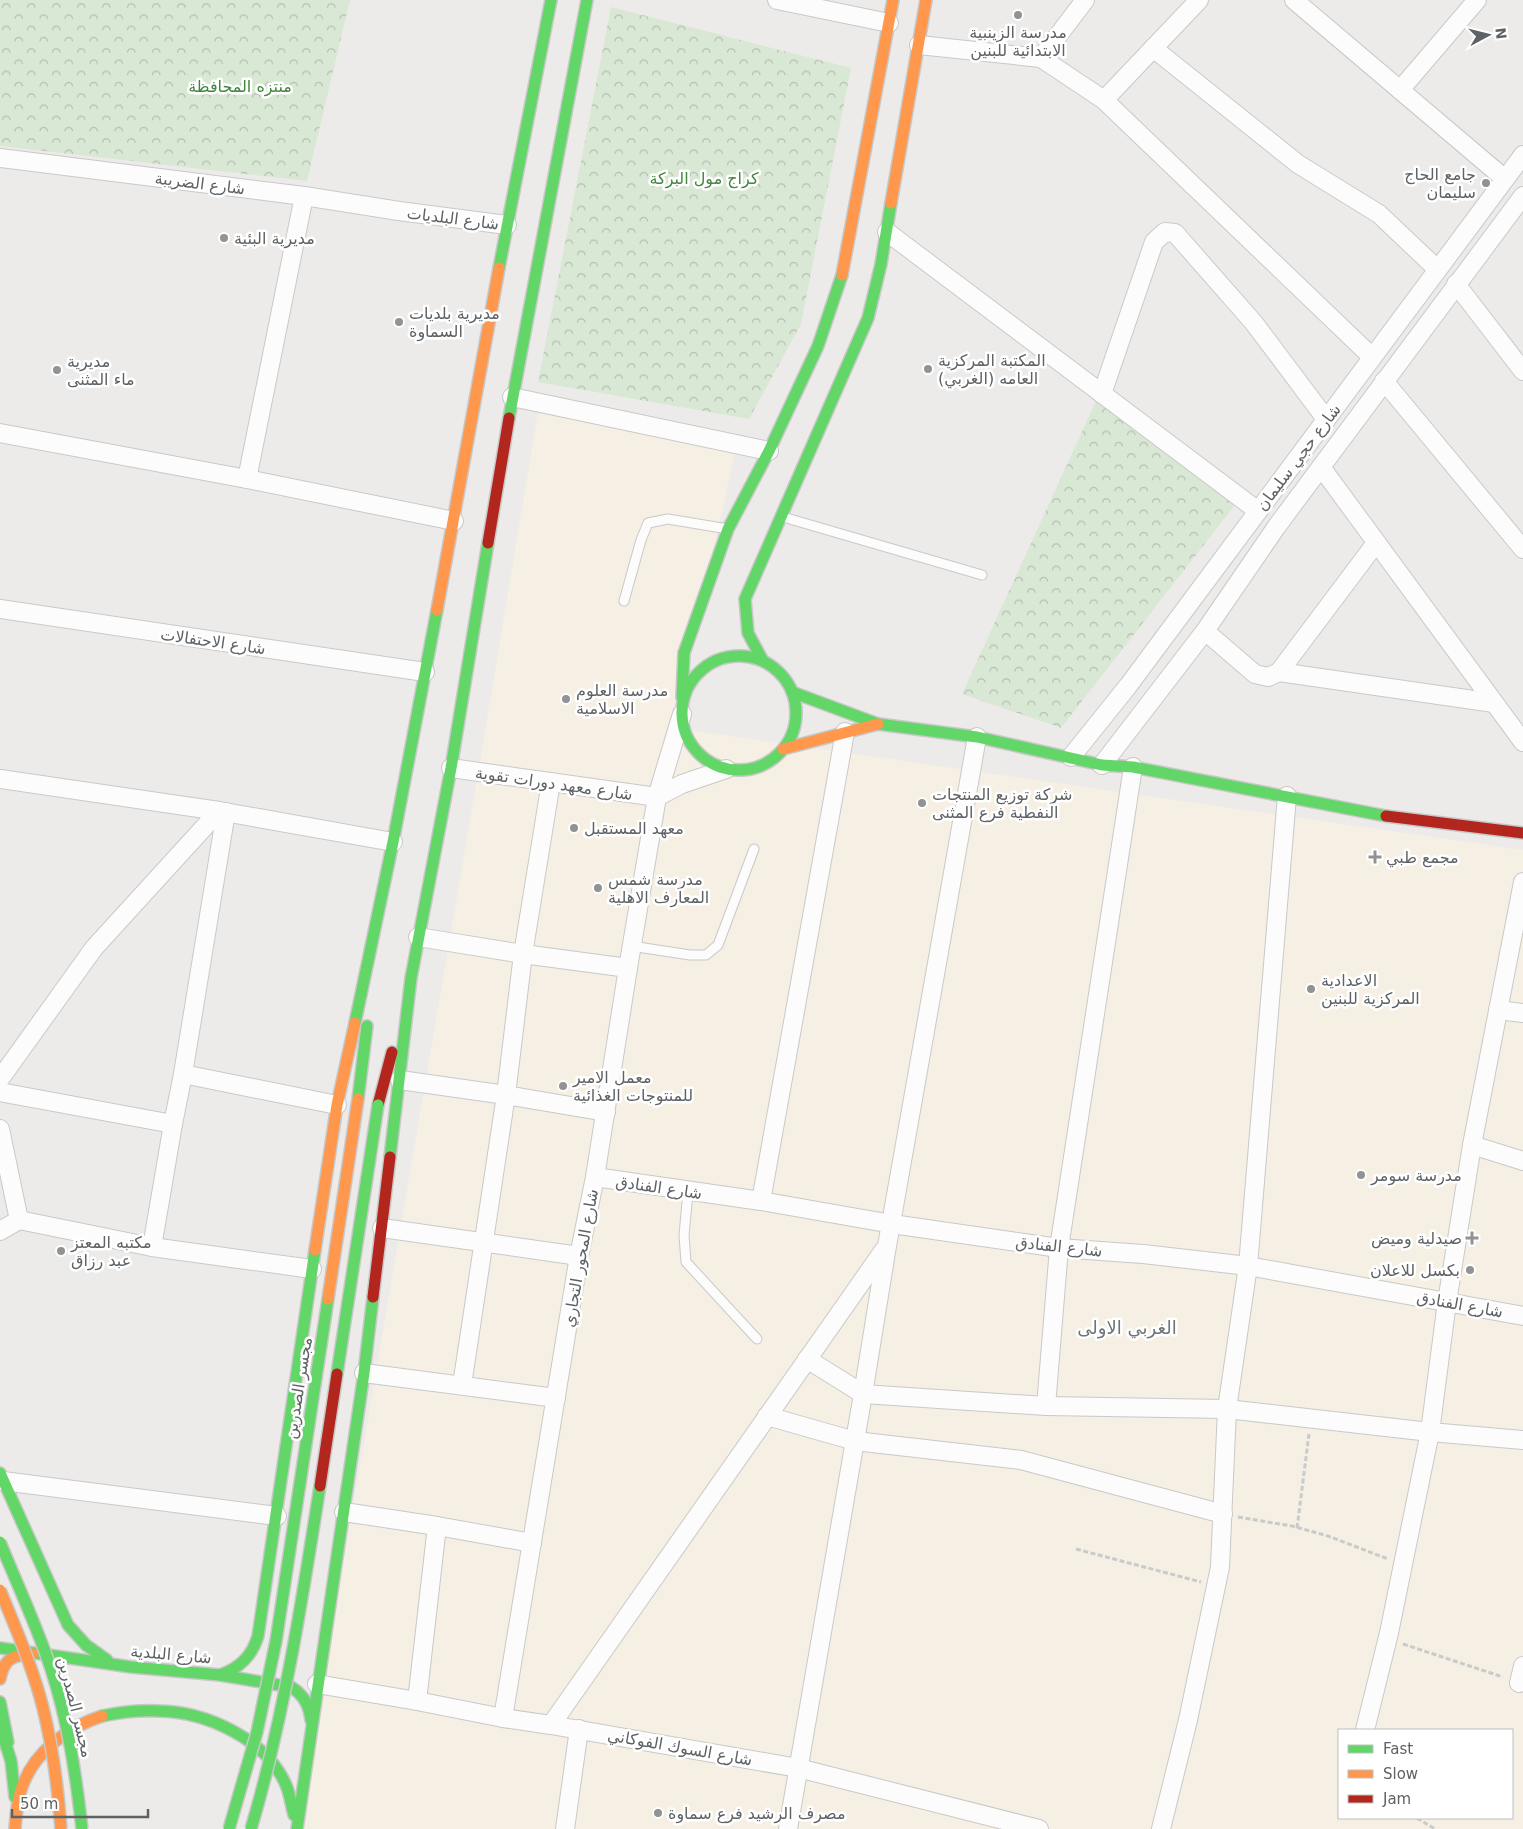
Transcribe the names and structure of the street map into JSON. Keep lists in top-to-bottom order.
{
  "streets": {
    "main road": ["مجسر الصدرين", "شارع البلدية"],
    "street": [
      "شارع الضريبة",
      "شارع البلديات",
      "شارع حجي سليمان",
      "شارع الاحتفالات",
      "شارع معهد دورات تقوية",
      "شارع الفنادق",
      "شارع المحور التجاري",
      "شارع السوك الفوكاني"
    ]
  },
  "crossings": [
    ["شارع الضريبة", "شارع البلديات"],
    ["شارع معهد دورات تقوية", "شارع المحور التجاري"],
    ["شارع الفنادق", "شارع المحور التجاري"],
    ["شارع المحور التجاري", "شارع السوك الفوكاني"]
  ],
  "districts": ["الغربي الاولى"],
  "parks": ["منتزه المحافظة", "كراج مول البركة"],
  "places": {
    "other": [
      "مدرسة الزينبية الابتدائية للبنين",
      "جامع الحاج سليمان",
      "مديرية البئية",
      "مديرية بلديات السماوة",
      "المكتبة المركزية العامه (الغربي)",
      "مديرية ماء المثنى",
      "مدرسة العلوم الاسلامية",
      "شركة توزيع المنتجات النفطية فرع المثنى",
      "معهد المستقبل",
      "مدرسة شمس المعارف الاهلية",
      "الاعدادية المركزية للبنين",
      "معمل الامير للمنتوجات الغذائية",
      "مدرسة سومر",
      "مكتبه المعتز عبد رزاق",
      "بكسل للاعلان",
      "مصرف الرشيد فرع سماوة"
    ],
    "health": ["مجمع طبي", "صيدلية وميض"]
  },
  "legend": ["Fast", "Slow", "Jam"],
  "scale_bar": "50 m",
  "north": "right"
}
